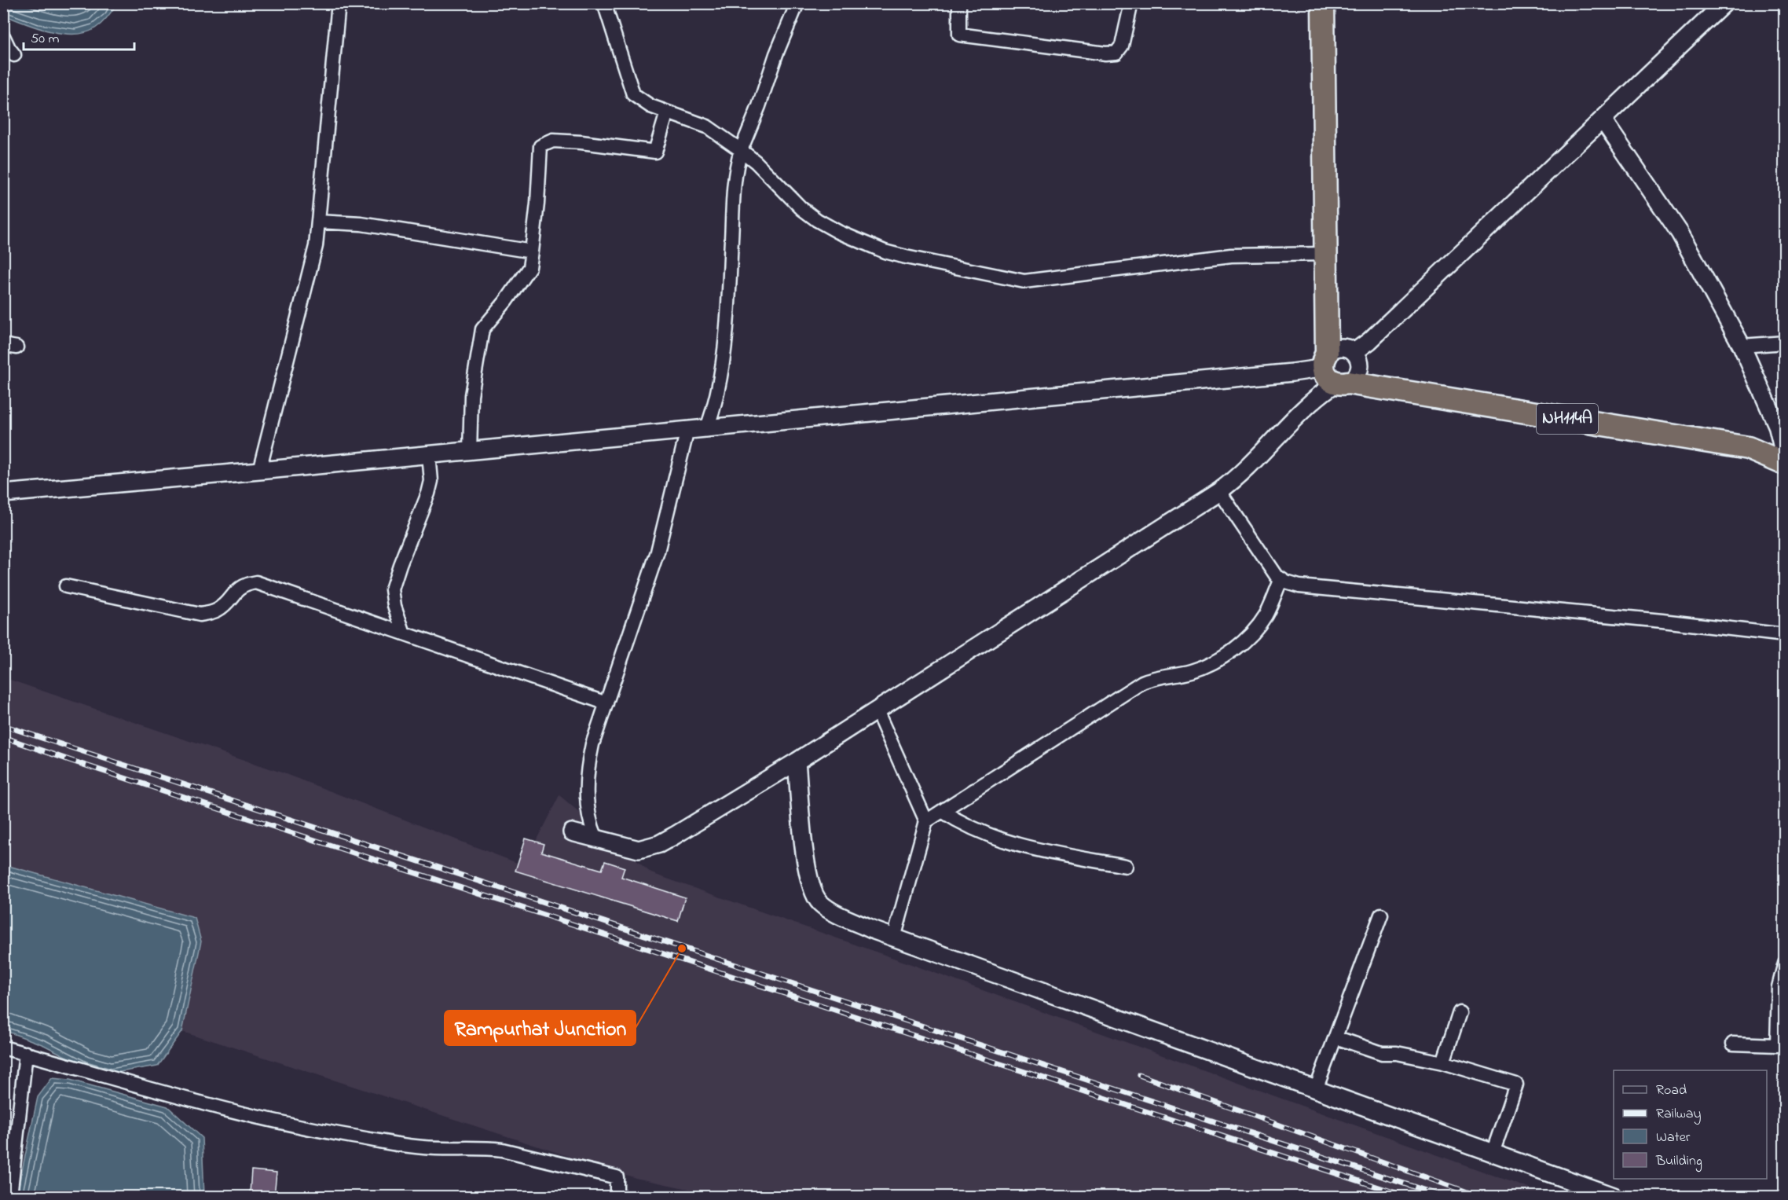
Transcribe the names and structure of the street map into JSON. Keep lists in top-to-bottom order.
{
  "streets": {
    "highway": ["NH114A"]
  },
  "places": ["Rampurhat Junction"],
  "legend": [
    "Road",
    "Railway",
    "Water",
    "Building"
  ],
  "scale_bar": "50 m"
}
